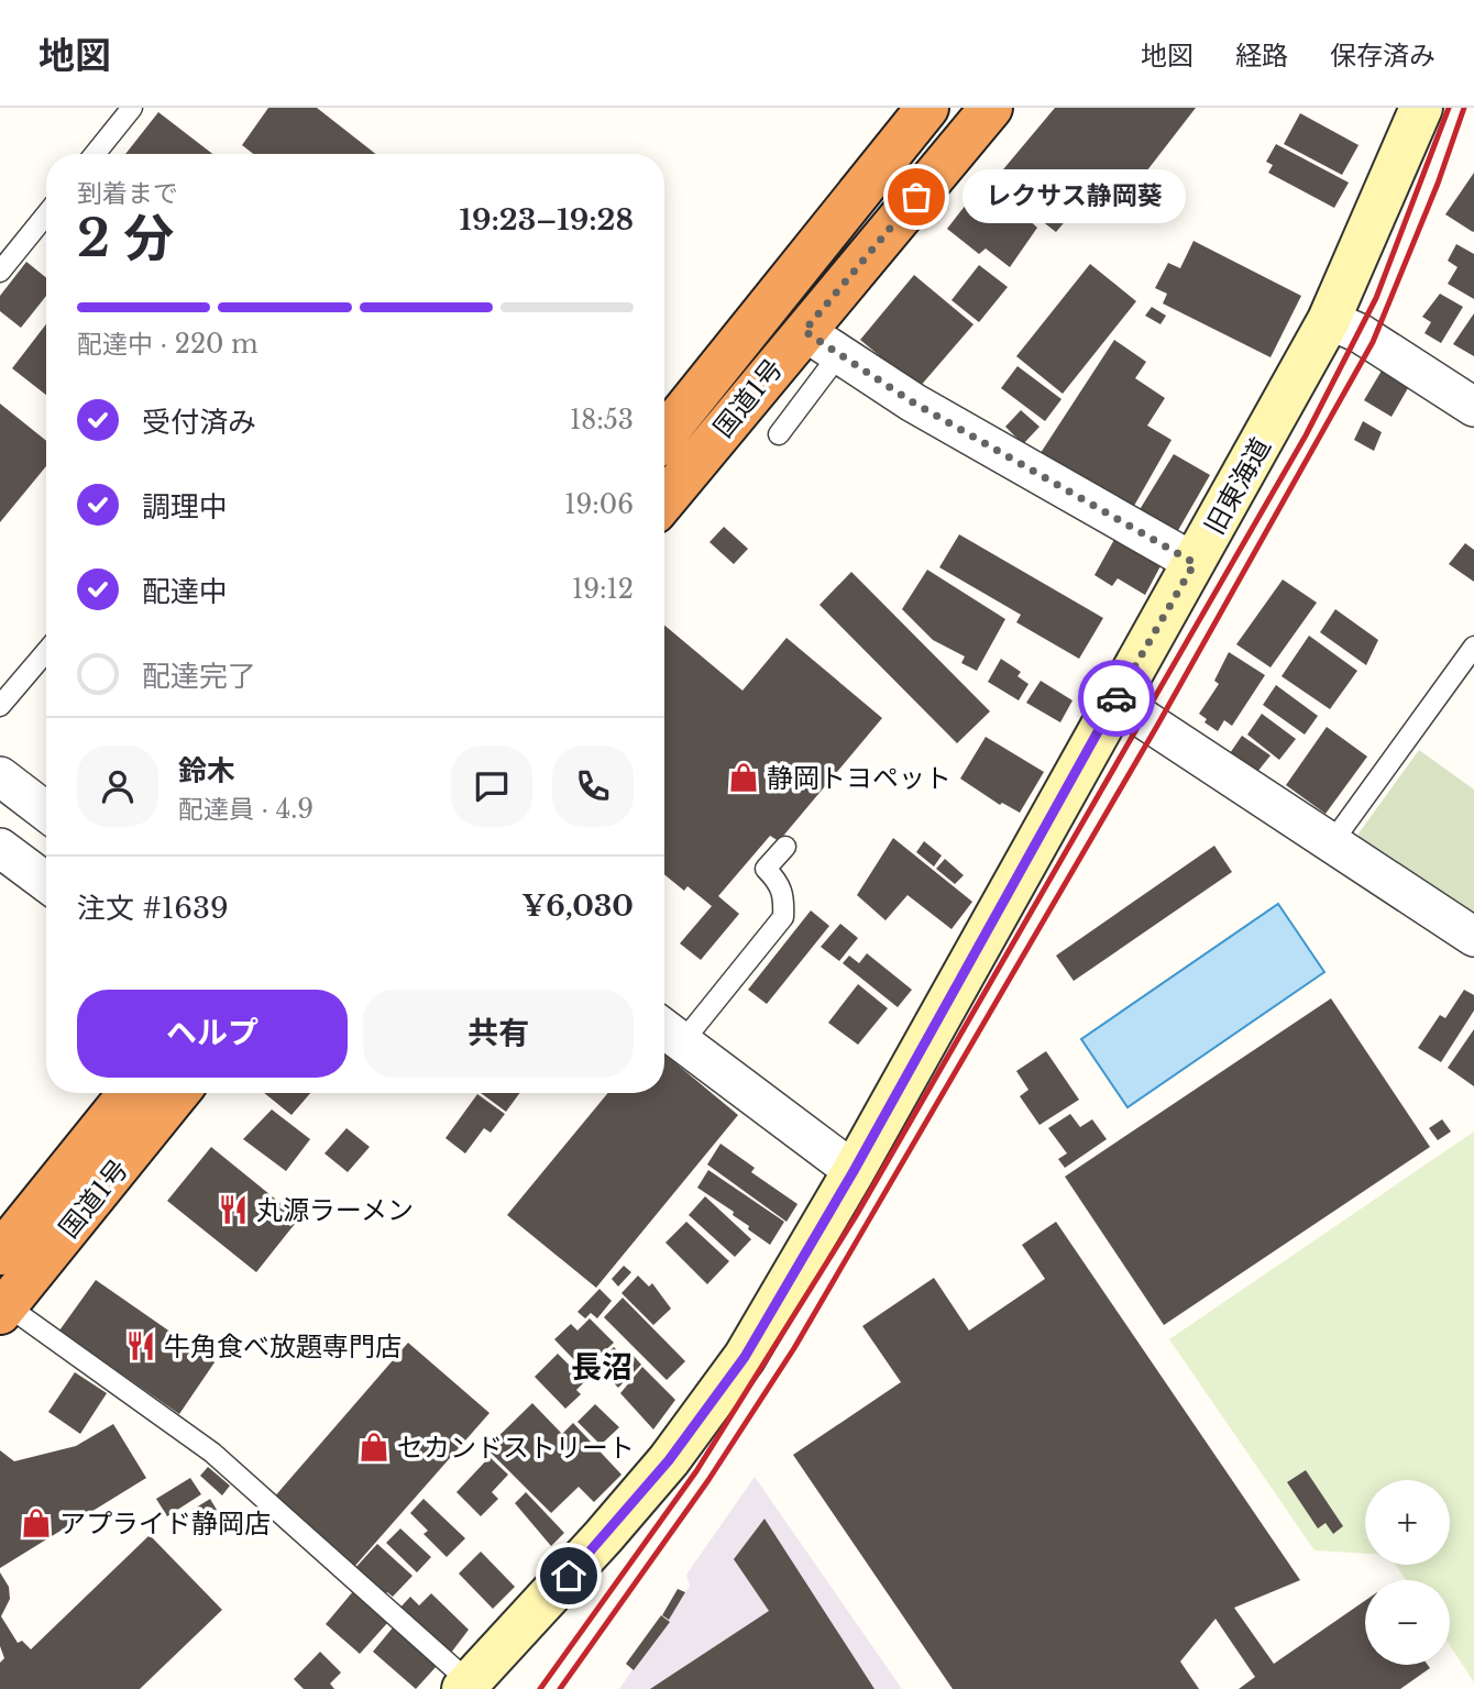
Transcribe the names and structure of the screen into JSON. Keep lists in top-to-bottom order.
{
  "streets": {
    "highway": ["国道1号"],
    "street": ["旧東海道"]
  },
  "districts": ["長沼"],
  "places": {
    "other": ["レクサス静岡葵"],
    "shop": ["静岡トヨペット", "セカンドストリート", "アプライド静岡店"],
    "restaurant": ["丸源ラーメン", "牛角食べ放題専門店"]
  },
  "page": {
    "header": "地図",
    "nav": ["地図", "経路", "保存済み"],
    "heading": ["2 分", "到着まで", "19:23–19:28"],
    "panel": [
      "鈴木",
      "配達員 · 4.9",
      "注文 #1639",
      "¥6,030"
    ],
    "bubble": "レクサス静岡葵",
    "bar": "配達中 · 220 m",
    "list": [
      ["受付済み", "18:53"],
      ["調理中", "19:06"],
      ["配達中", "19:12"],
      "配達完了"
    ],
    "buttons": ["ヘルプ", "共有"],
    "map_buttons": ["+", "−"]
  }
}
